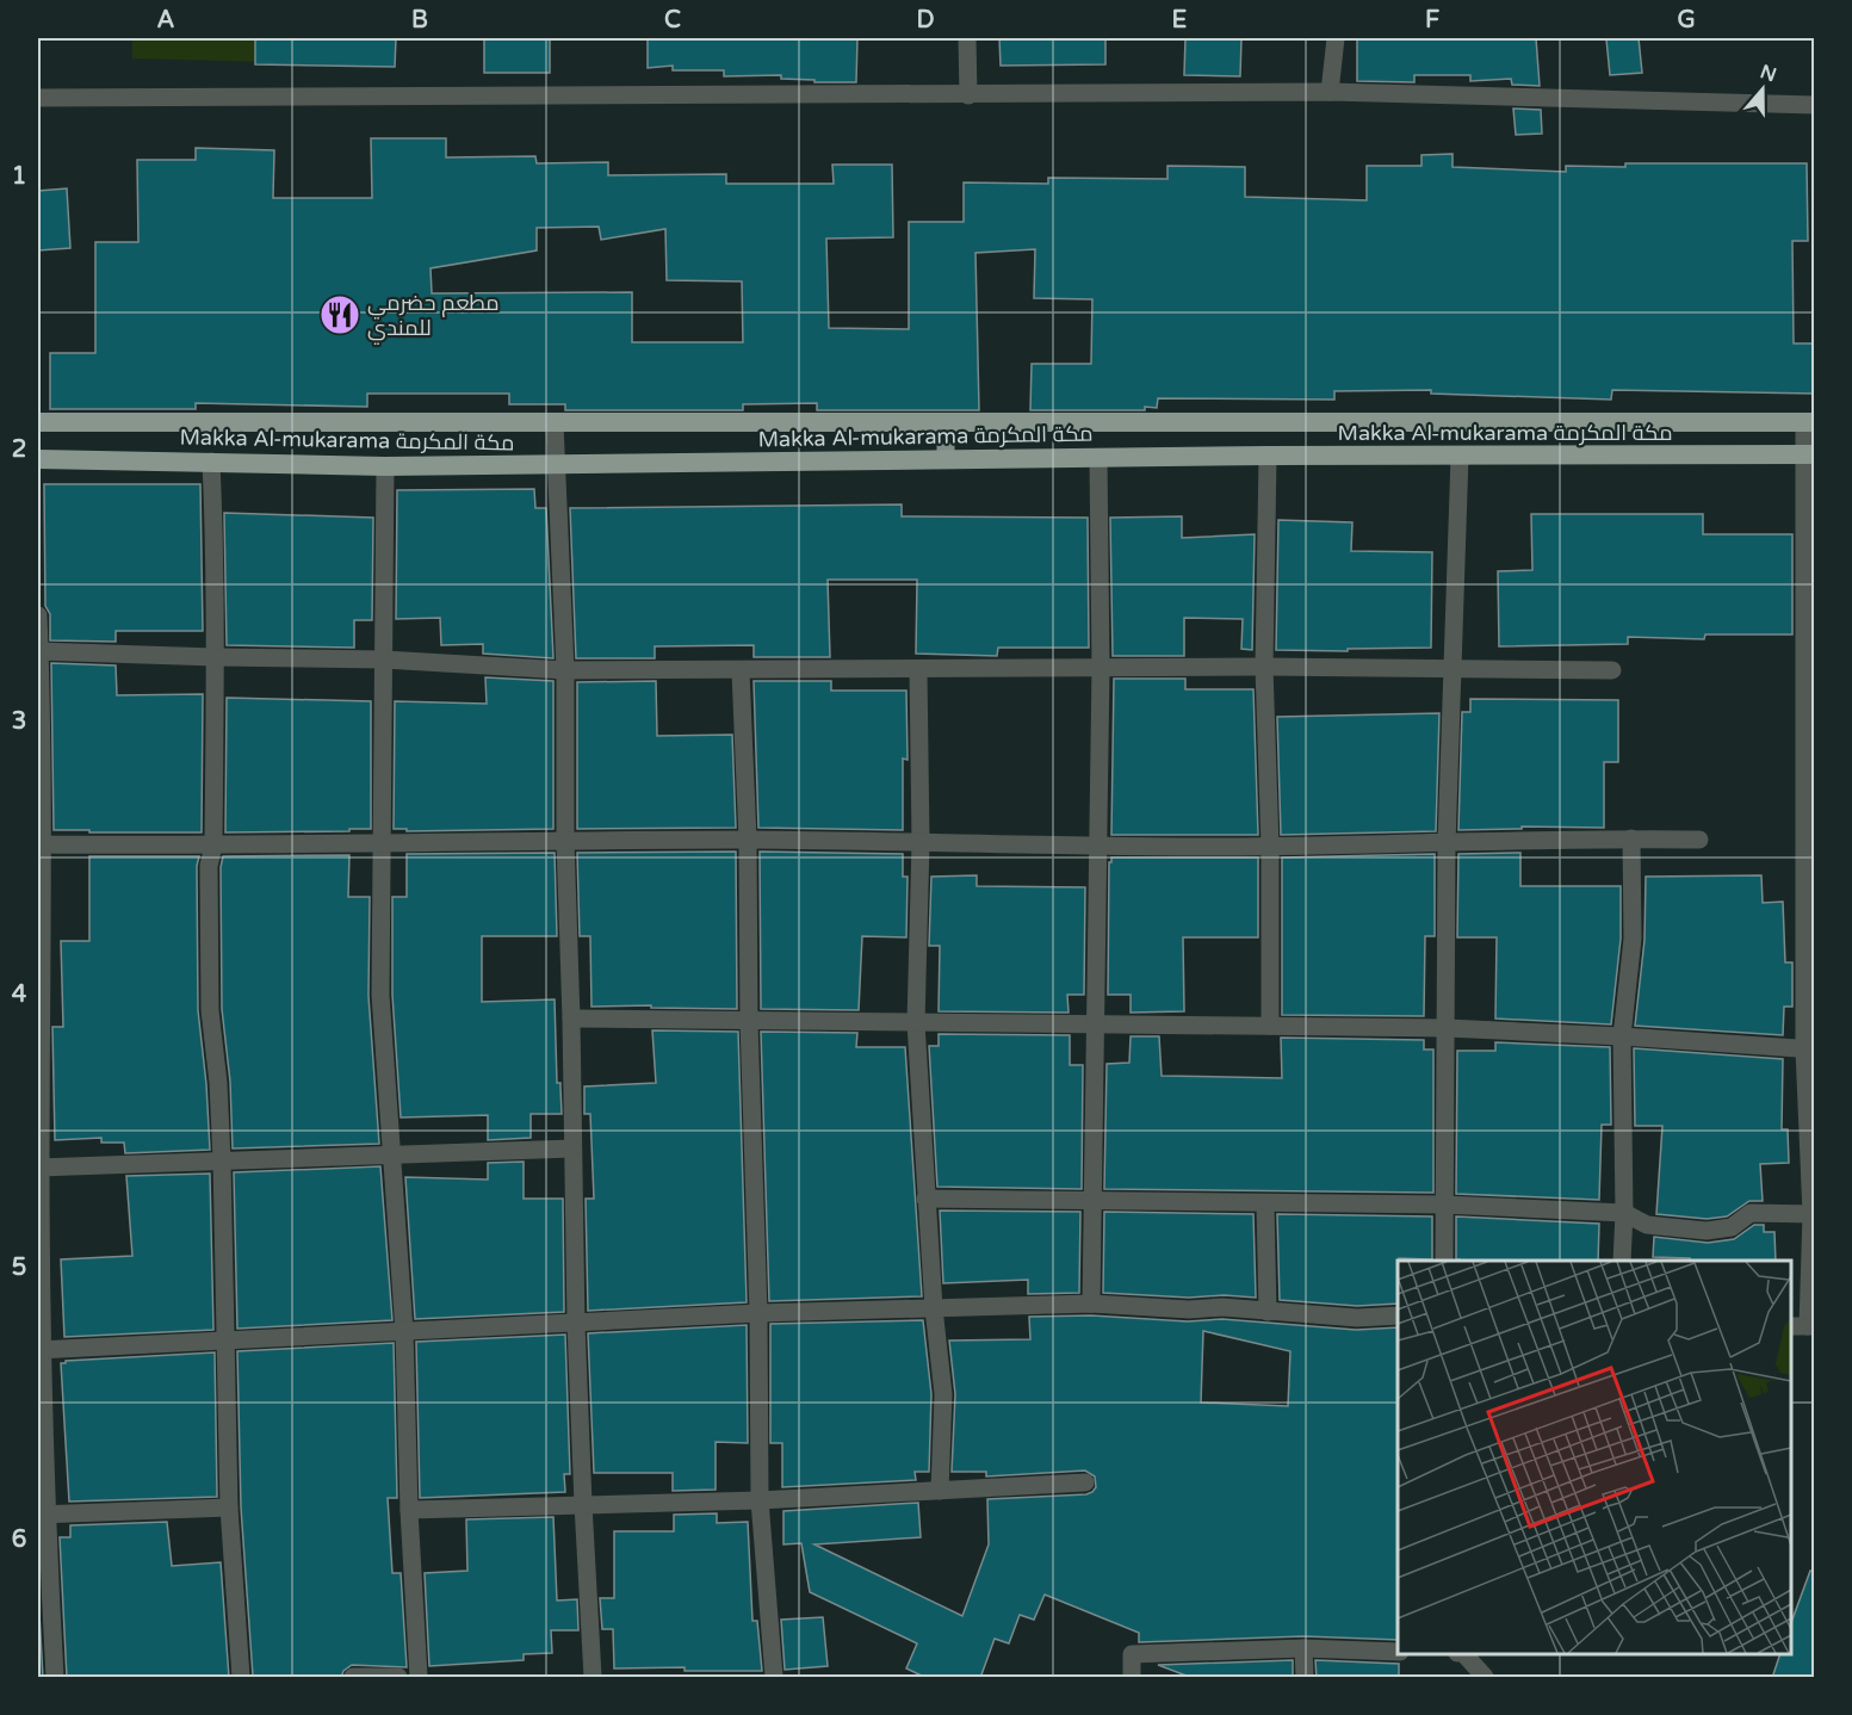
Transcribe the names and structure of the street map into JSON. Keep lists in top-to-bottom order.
{
  "streets": {
    "highway": ["Makka Al-mukarama مكة المكرمة"]
  },
  "places": {
    "restaurant": ["مطعم حضرمي للمندي"]
  },
  "north": "top",
  "grid": {
    "columns": [
      "A",
      "B",
      "C",
      "D",
      "E",
      "F",
      "G"
    ],
    "rows": [
      "1",
      "2",
      "3",
      "4",
      "5",
      "6"
    ]
  }
}
